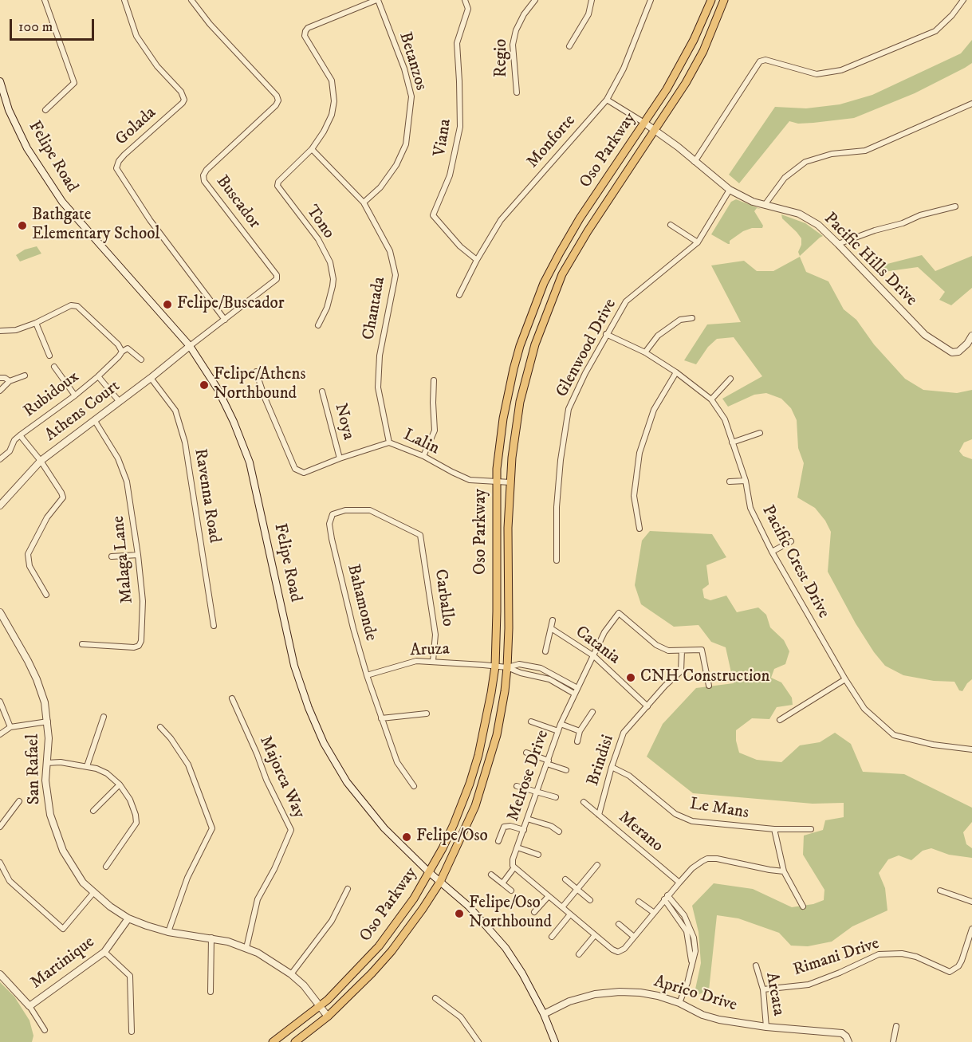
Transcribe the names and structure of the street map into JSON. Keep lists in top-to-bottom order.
{
  "streets": {
    "main road": ["Oso Parkway", "Felipe Road"],
    "street": [
      "Regio",
      "Betanzos",
      "Golada",
      "Viana",
      "Monforte",
      "Buscador",
      "Tono",
      "Pacific Hills Drive",
      "Chantada",
      "Glenwood Drive",
      "Rubidoux",
      "Athens Court",
      "Noya",
      "Lalin",
      "Ravenna Road",
      "Malaga Lane",
      "Pacific Crest Drive",
      "Carballo",
      "Bahamonde",
      "Catania",
      "Aruza",
      "Brindisi",
      "San Rafael",
      "Melrose Drive",
      "Majorca Way",
      "Le Mans",
      "Merano",
      "Rimani Drive",
      "Martinique",
      "Aprico Drive",
      "Arcata"
    ]
  },
  "crossings": [
    ["Betanzos", "Chantada"],
    ["Golada", "Buscador"],
    ["Viana", "Monforte"],
    ["Oso Parkway", "Felipe Road"],
    ["Oso Parkway", "Pacific Hills Drive"],
    ["Oso Parkway", "Lalin"],
    ["Oso Parkway", "Aruza"],
    ["Oso Parkway", "San Rafael"],
    ["Felipe Road", "Buscador"],
    ["Felipe Road", "Athens Court"],
    ["Felipe Road", "Aprico Drive"],
    ["Buscador", "Athens Court"],
    ["Tono", "Chantada"],
    ["Pacific Hills Drive", "Glenwood Drive"],
    ["Chantada", "Lalin"],
    ["Glenwood Drive", "Pacific Crest Drive"],
    ["Athens Court", "Ravenna Road"],
    ["Athens Court", "Malaga Lane"],
    ["Noya", "Lalin"],
    ["Carballo", "Bahamonde"],
    ["Carballo", "Aruza"],
    ["Bahamonde", "Aruza"],
    ["Catania", "Brindisi"],
    ["Catania", "Melrose Drive"],
    ["Brindisi", "Melrose Drive"],
    ["Brindisi", "Le Mans"],
    ["Brindisi", "Merano"],
    ["San Rafael", "Majorca Way"],
    ["San Rafael", "Martinique"],
    ["Rimani Drive", "Arcata"],
    ["Aprico Drive", "Arcata"]
  ],
  "places": [
    "Bathgate Elementary School",
    "Felipe/Buscador",
    "Felipe/Athens Northbound",
    "CNH Construction",
    "Felipe/Oso",
    "Felipe/Oso Northbound"
  ],
  "scale_bar": "100 m"
}
